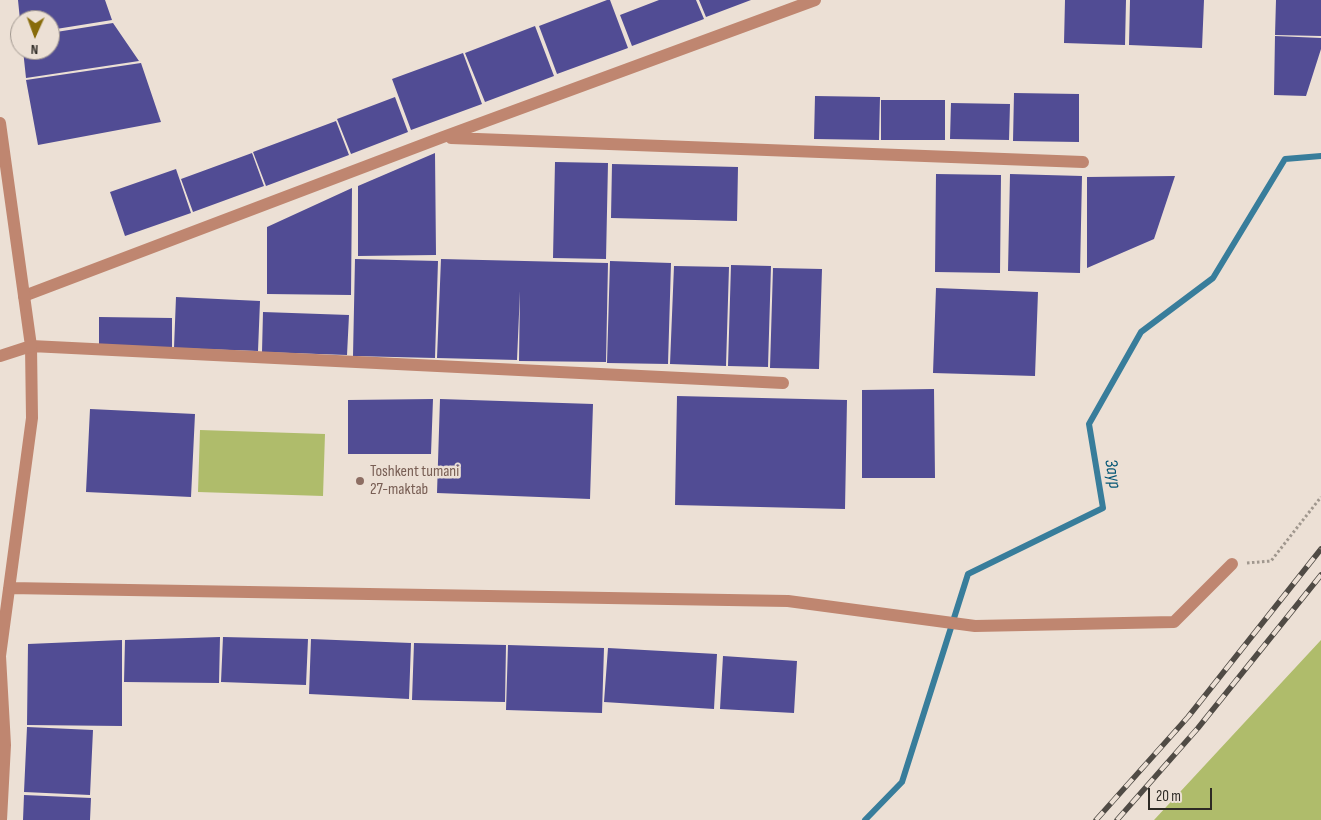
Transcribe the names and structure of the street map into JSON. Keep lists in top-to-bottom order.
{
  "water": ["Заур"],
  "places": ["Toshkent tumani 27-maktab"],
  "scale_bar": "20 m",
  "north": "bottom"
}
